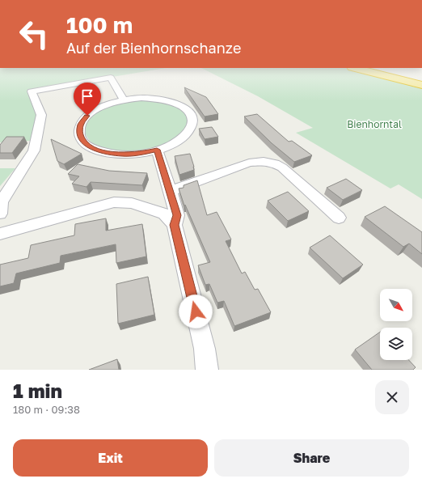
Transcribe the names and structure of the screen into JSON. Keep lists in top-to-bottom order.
{
  "parks": ["Bienhorntal"],
  "north": "bottom right",
  "page": {
    "turn": ["100 m", "Auf der Bienhornschanze"],
    "heading": ["1 min", "180 m · 09:38"],
    "buttons": ["Exit", "Share"]
  }
}
